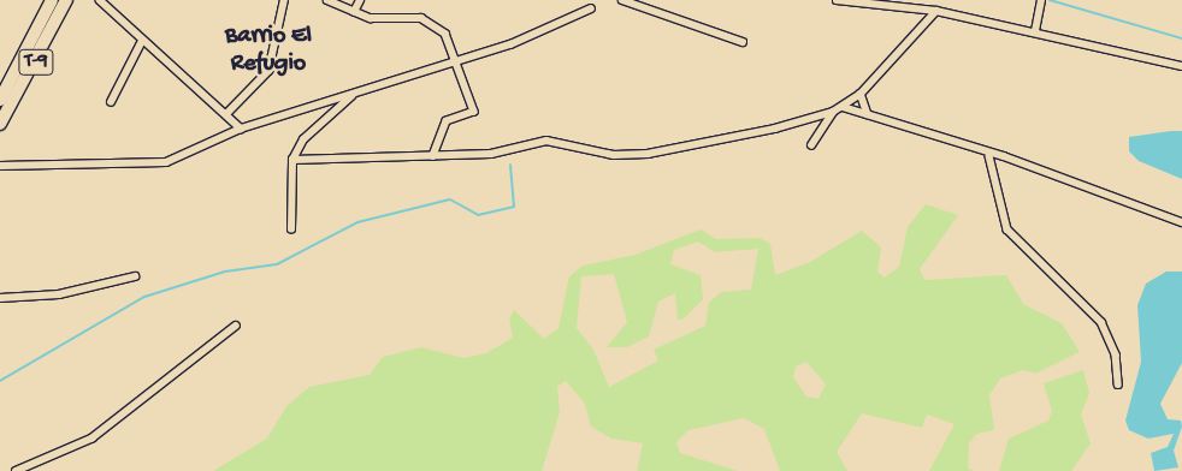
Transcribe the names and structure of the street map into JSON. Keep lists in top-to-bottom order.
{
  "streets": {
    "highway": ["T-9"]
  },
  "districts": ["Barrio El Refugio"]
}
